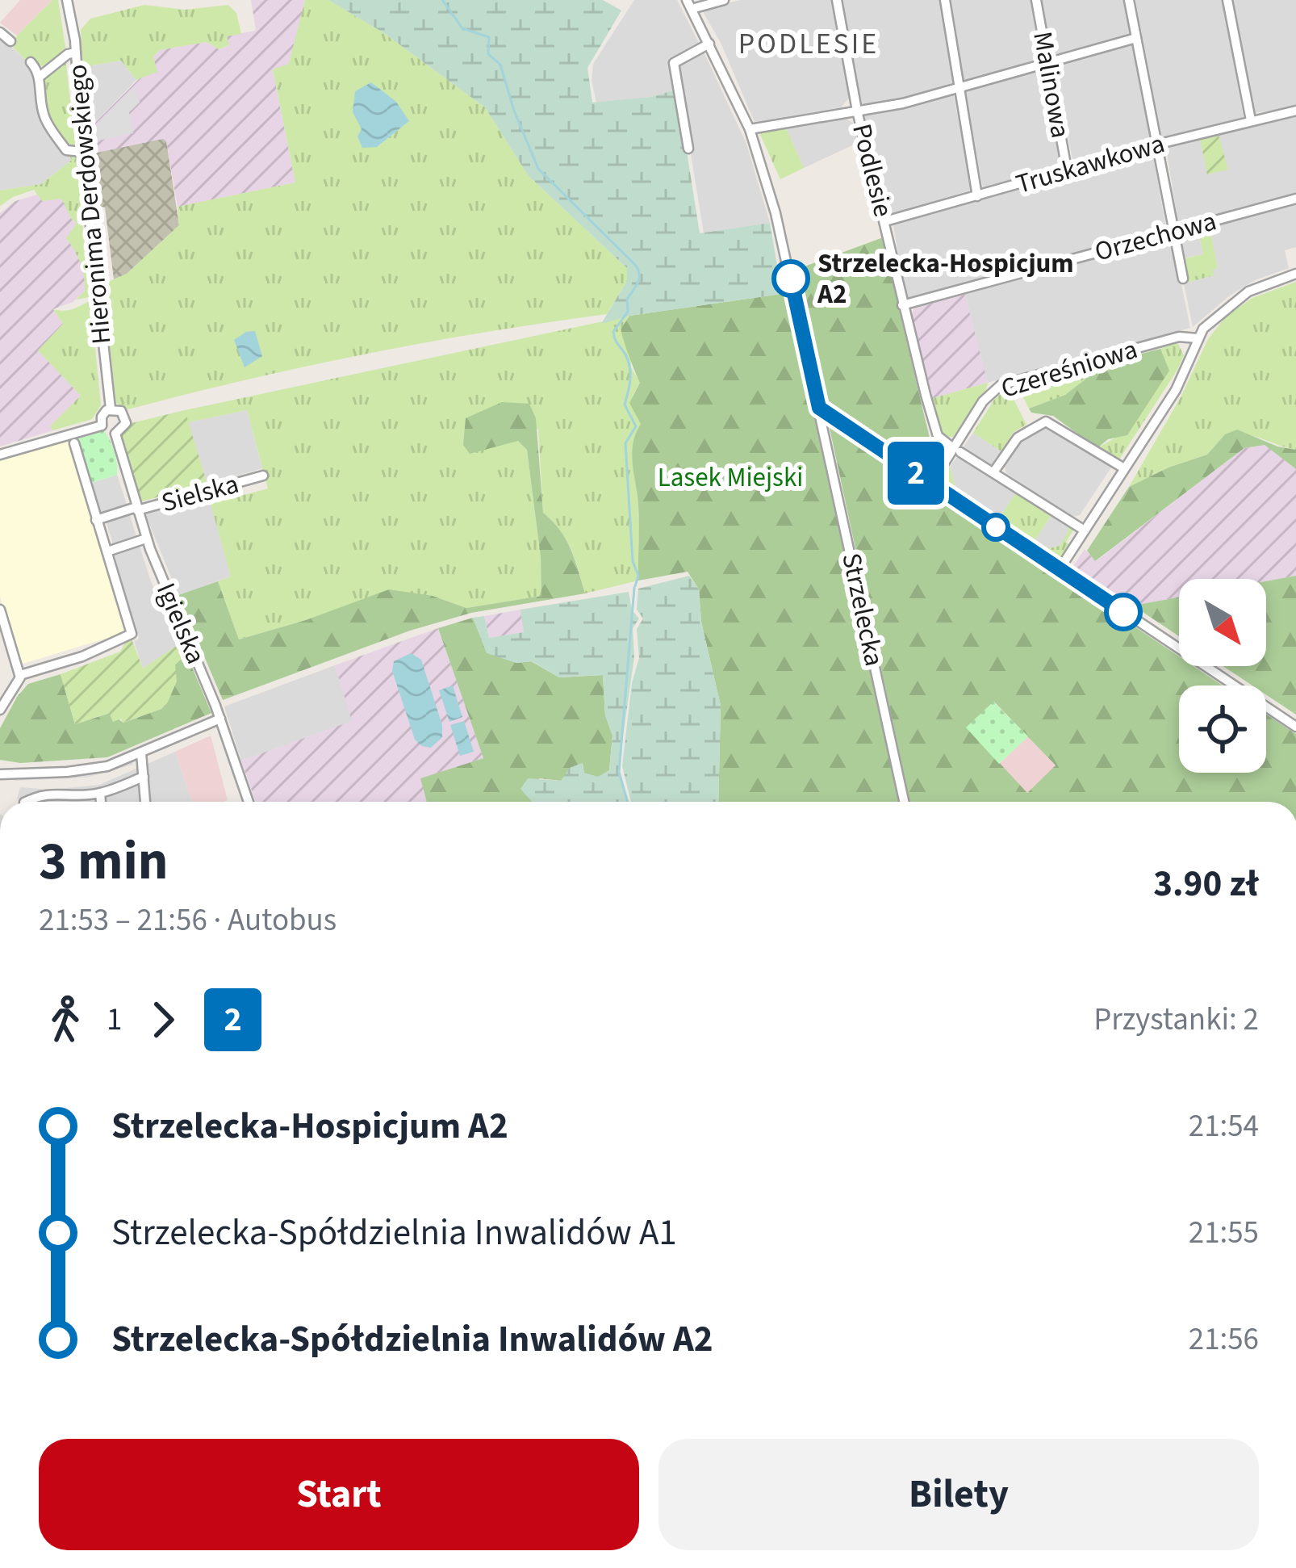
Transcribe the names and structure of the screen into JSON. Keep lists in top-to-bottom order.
{
  "streets": {
    "street": [
      "Malinowa",
      "Truskawkowa",
      "Podlesie",
      "Hieronima Derdowskiego",
      "Orzechowa",
      "Czereśniowa",
      "Sielska",
      "Strzelecka",
      "Igielska"
    ]
  },
  "crossings": [
    ["Malinowa", "Truskawkowa"],
    ["Truskawkowa", "Podlesie"],
    ["Podlesie", "Orzechowa"],
    ["Podlesie", "Czereśniowa"],
    ["Podlesie", "Strzelecka"],
    ["Hieronima Derdowskiego", "Igielska"],
    ["Sielska", "Igielska"]
  ],
  "districts": ["PODLESIE"],
  "parks": ["Lasek Miejski"],
  "places": ["Strzelecka-Hospicjum A2"],
  "lines": ["bus line 2"],
  "north": "bottom right",
  "page": {
    "on_map": "2",
    "heading": ["3 min", "21:53 – 21:56 · Autobus", "3.90 zł"],
    "legs": ["1", "2", "Przystanki: 2"],
    "list": [
      {
        "name": "Strzelecka-Hospicjum A2",
        "value": "21:54"
      },
      {
        "name": "Strzelecka-Spółdzielnia Inwalidów A1",
        "value": "21:55"
      },
      {
        "name": "Strzelecka-Spółdzielnia Inwalidów A2",
        "value": "21:56"
      }
    ],
    "buttons": ["Start", "Bilety"]
  }
}
